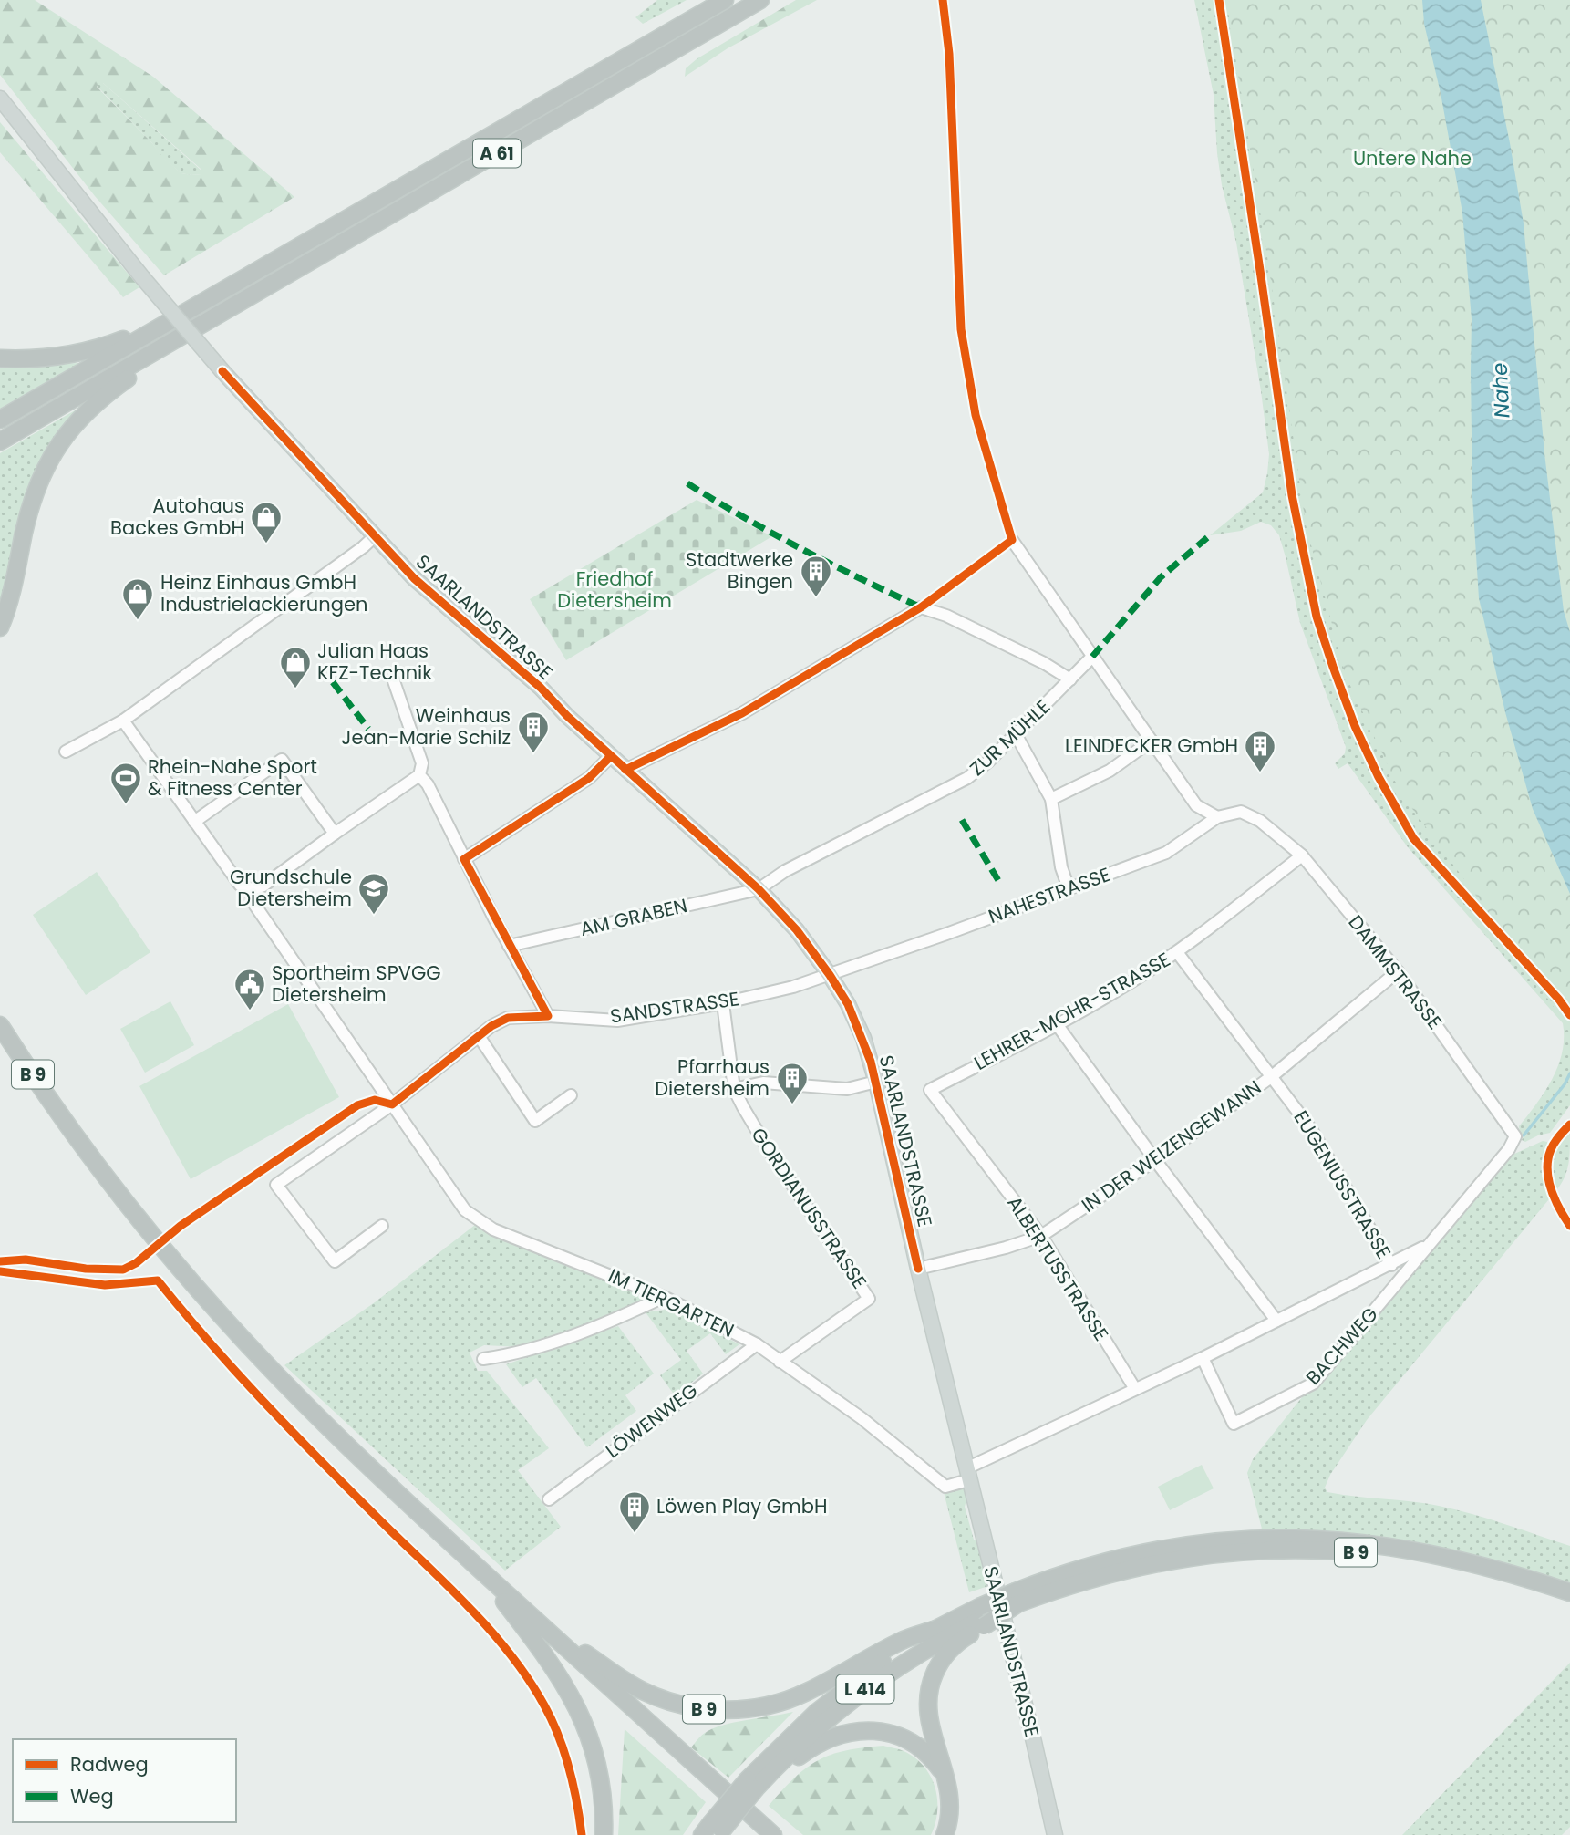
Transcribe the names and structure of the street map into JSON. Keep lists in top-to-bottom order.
{
  "streets": {
    "highway": ["A 61", "B 9", "L 414"],
    "main road": ["SAARLANDSTRASSE"],
    "street": [
      "ZUR MÜHLE",
      "NAHESTRASSE",
      "AM GRABEN",
      "DAMMSTRASSE",
      "SANDSTRASSE",
      "LEHRER-MOHR-STRASSE",
      "IN DER WEIZENGEWANN",
      "EUGENIUSSTRASSE",
      "GORDIANUSSTRASSE",
      "ALBERTUSSTRASSE",
      "IM TIERGARTEN",
      "BACHWEG",
      "LÖWENWEG"
    ]
  },
  "crossings": [
    ["SAARLANDSTRASSE", "ZUR MÜHLE"],
    ["SAARLANDSTRASSE", "NAHESTRASSE"],
    ["SAARLANDSTRASSE", "AM GRABEN"],
    ["SAARLANDSTRASSE", "SANDSTRASSE"],
    ["SAARLANDSTRASSE", "IN DER WEIZENGEWANN"],
    ["SAARLANDSTRASSE", "IM TIERGARTEN"],
    ["SAARLANDSTRASSE", "BACHWEG"],
    ["ZUR MÜHLE", "AM GRABEN"],
    ["NAHESTRASSE", "DAMMSTRASSE"],
    ["NAHESTRASSE", "SANDSTRASSE"],
    ["DAMMSTRASSE", "LEHRER-MOHR-STRASSE"],
    ["DAMMSTRASSE", "IN DER WEIZENGEWANN"],
    ["DAMMSTRASSE", "BACHWEG"],
    ["SANDSTRASSE", "GORDIANUSSTRASSE"],
    ["SANDSTRASSE", "IM TIERGARTEN"],
    ["LEHRER-MOHR-STRASSE", "EUGENIUSSTRASSE"],
    ["LEHRER-MOHR-STRASSE", "ALBERTUSSTRASSE"],
    ["B 9", "L 414"],
    ["IN DER WEIZENGEWANN", "EUGENIUSSTRASSE"],
    ["IN DER WEIZENGEWANN", "ALBERTUSSTRASSE"],
    ["EUGENIUSSTRASSE", "BACHWEG"],
    ["GORDIANUSSTRASSE", "IM TIERGARTEN"],
    ["ALBERTUSSTRASSE", "BACHWEG"],
    ["IM TIERGARTEN", "BACHWEG"],
    ["IM TIERGARTEN", "LÖWENWEG"]
  ],
  "water": ["Nahe"],
  "parks": ["Untere Nahe", "Friedhof Dietersheim"],
  "places": {
    "shop": ["Autohaus Backes GmbH", "Heinz Einhaus GmbH Industrielackierungen", "Julian Haas KFZ-Technik"],
    "building": [
      "Stadtwerke Bingen",
      "Weinhaus Jean-Marie Schilz",
      "LEINDECKER GmbH",
      "Pfarrhaus Dietersheim",
      "Löwen Play GmbH"
    ],
    "sports": ["Rhein-Nahe Sport & Fitness Center"],
    "school or university": ["Grundschule Dietersheim"],
    "public building": ["Sportheim SPVGG Dietersheim"]
  },
  "legend": ["Radweg", "Weg"]
}
